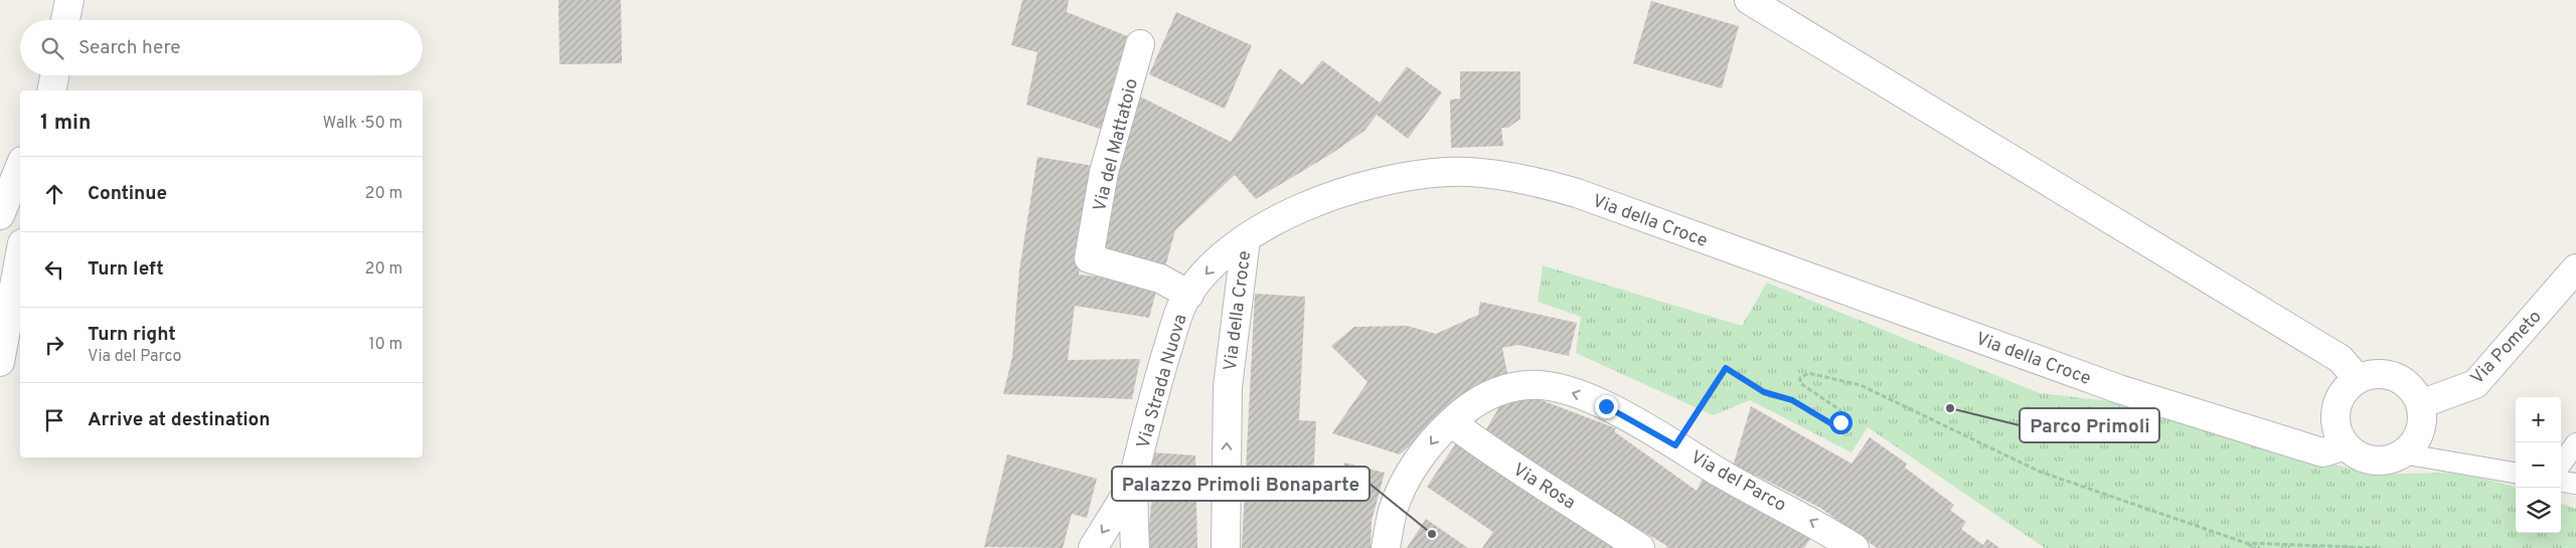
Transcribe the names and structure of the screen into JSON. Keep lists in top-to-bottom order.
{
  "streets": {
    "street": [
      "Via del Mattatoio",
      "Via della Croce",
      "Via Pometo",
      "Via Strada Nuova",
      "Via del Parco",
      "Via Rosa"
    ]
  },
  "crossings": [
    ["Via del Mattatoio", "Via Strada Nuova"],
    ["Via della Croce", "Via Pometo"],
    ["Via della Croce", "Via Strada Nuova"],
    ["Via del Parco", "Via Rosa"]
  ],
  "places": ["Parco Primoli", "Palazzo Primoli Bonaparte"],
  "page": {
    "search": "Search here",
    "heading": ["1 min", "Walk · 50 m"],
    "list": [
      ["Continue", "20 m"],
      ["Turn left", "20 m"],
      ["Turn right", "Via del Parco", "10 m"],
      "Arrive at destination"
    ],
    "map_buttons": ["+", "−"]
  }
}
